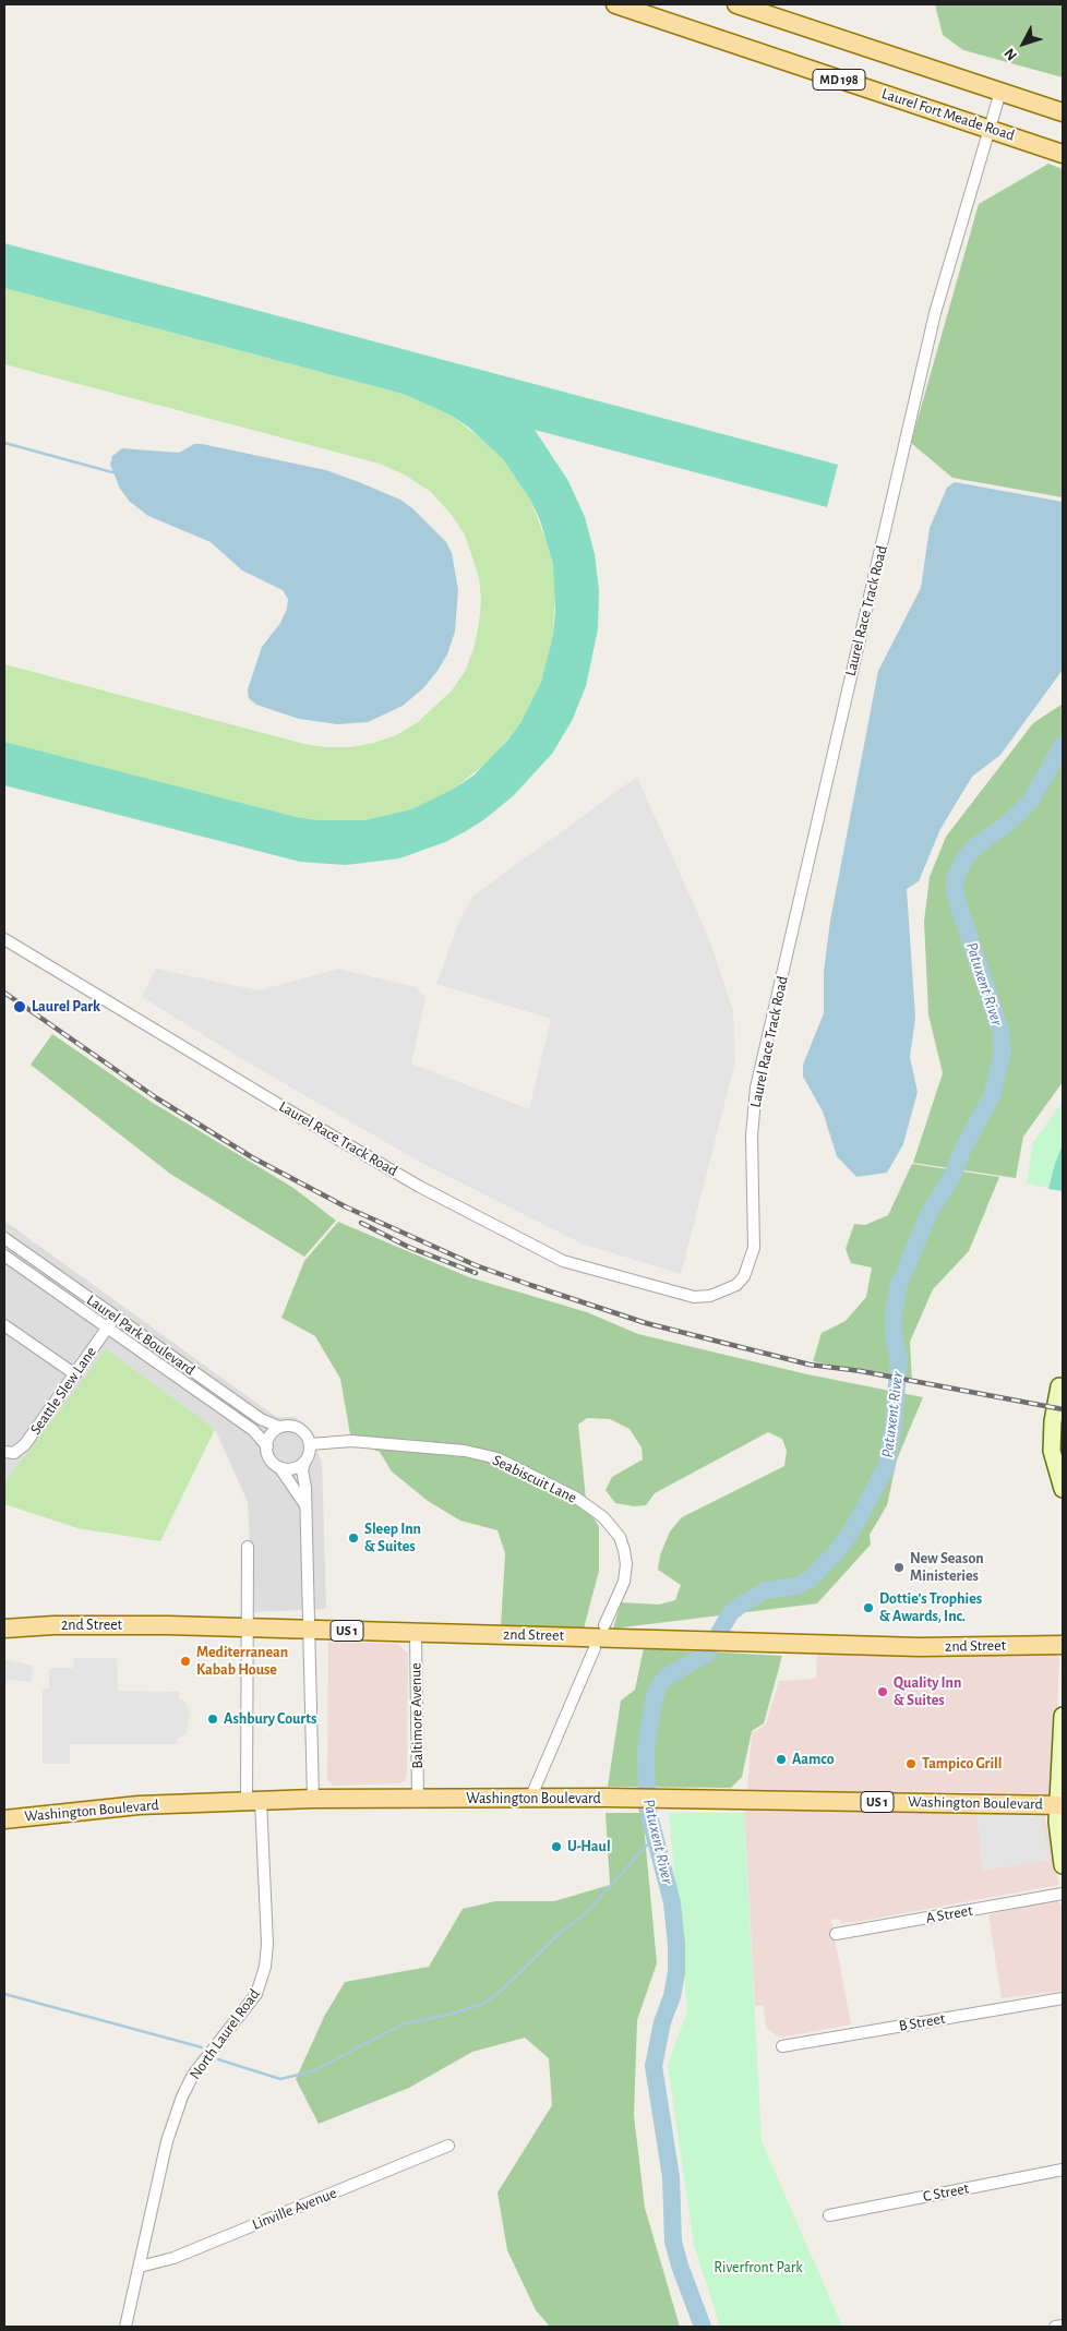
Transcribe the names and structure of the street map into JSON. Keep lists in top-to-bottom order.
{
  "streets": {
    "main road": [
      "MD 198",
      "Laurel Fort Meade Road",
      "2nd Street",
      "US 1",
      "Washington Boulevard"
    ],
    "street": [
      "Laurel Race Track Road",
      "Laurel Park Boulevard",
      "Seattle Slew Lane",
      "Seabiscuit Lane",
      "Baltimore Avenue",
      "A Street",
      "B Street",
      "North Laurel Road",
      "C Street",
      "Linville Avenue"
    ]
  },
  "crossings": [
    ["MD 198", "Laurel Race Track Road"],
    ["Laurel Fort Meade Road", "Laurel Race Track Road"],
    ["Laurel Park Boulevard", "Seattle Slew Lane"],
    ["Laurel Park Boulevard", "Seabiscuit Lane"],
    ["2nd Street", "Baltimore Avenue"],
    ["2nd Street", "North Laurel Road"],
    ["Baltimore Avenue", "Washington Boulevard"],
    ["Washington Boulevard", "North Laurel Road"],
    ["North Laurel Road", "Linville Avenue"]
  ],
  "water": ["Patuxent River"],
  "parks": ["Riverfront Park"],
  "places": [
    "Laurel Park",
    "Sleep Inn & Suites",
    "New Season Ministeries",
    "Dottie’s Trophies & Awards, Inc.",
    "Mediterranean Kabab House",
    "Quality Inn & Suites",
    "Ashbury Courts",
    "Aamco",
    "Tampico Grill",
    "U-Haul"
  ],
  "north": "bottom left"
}
